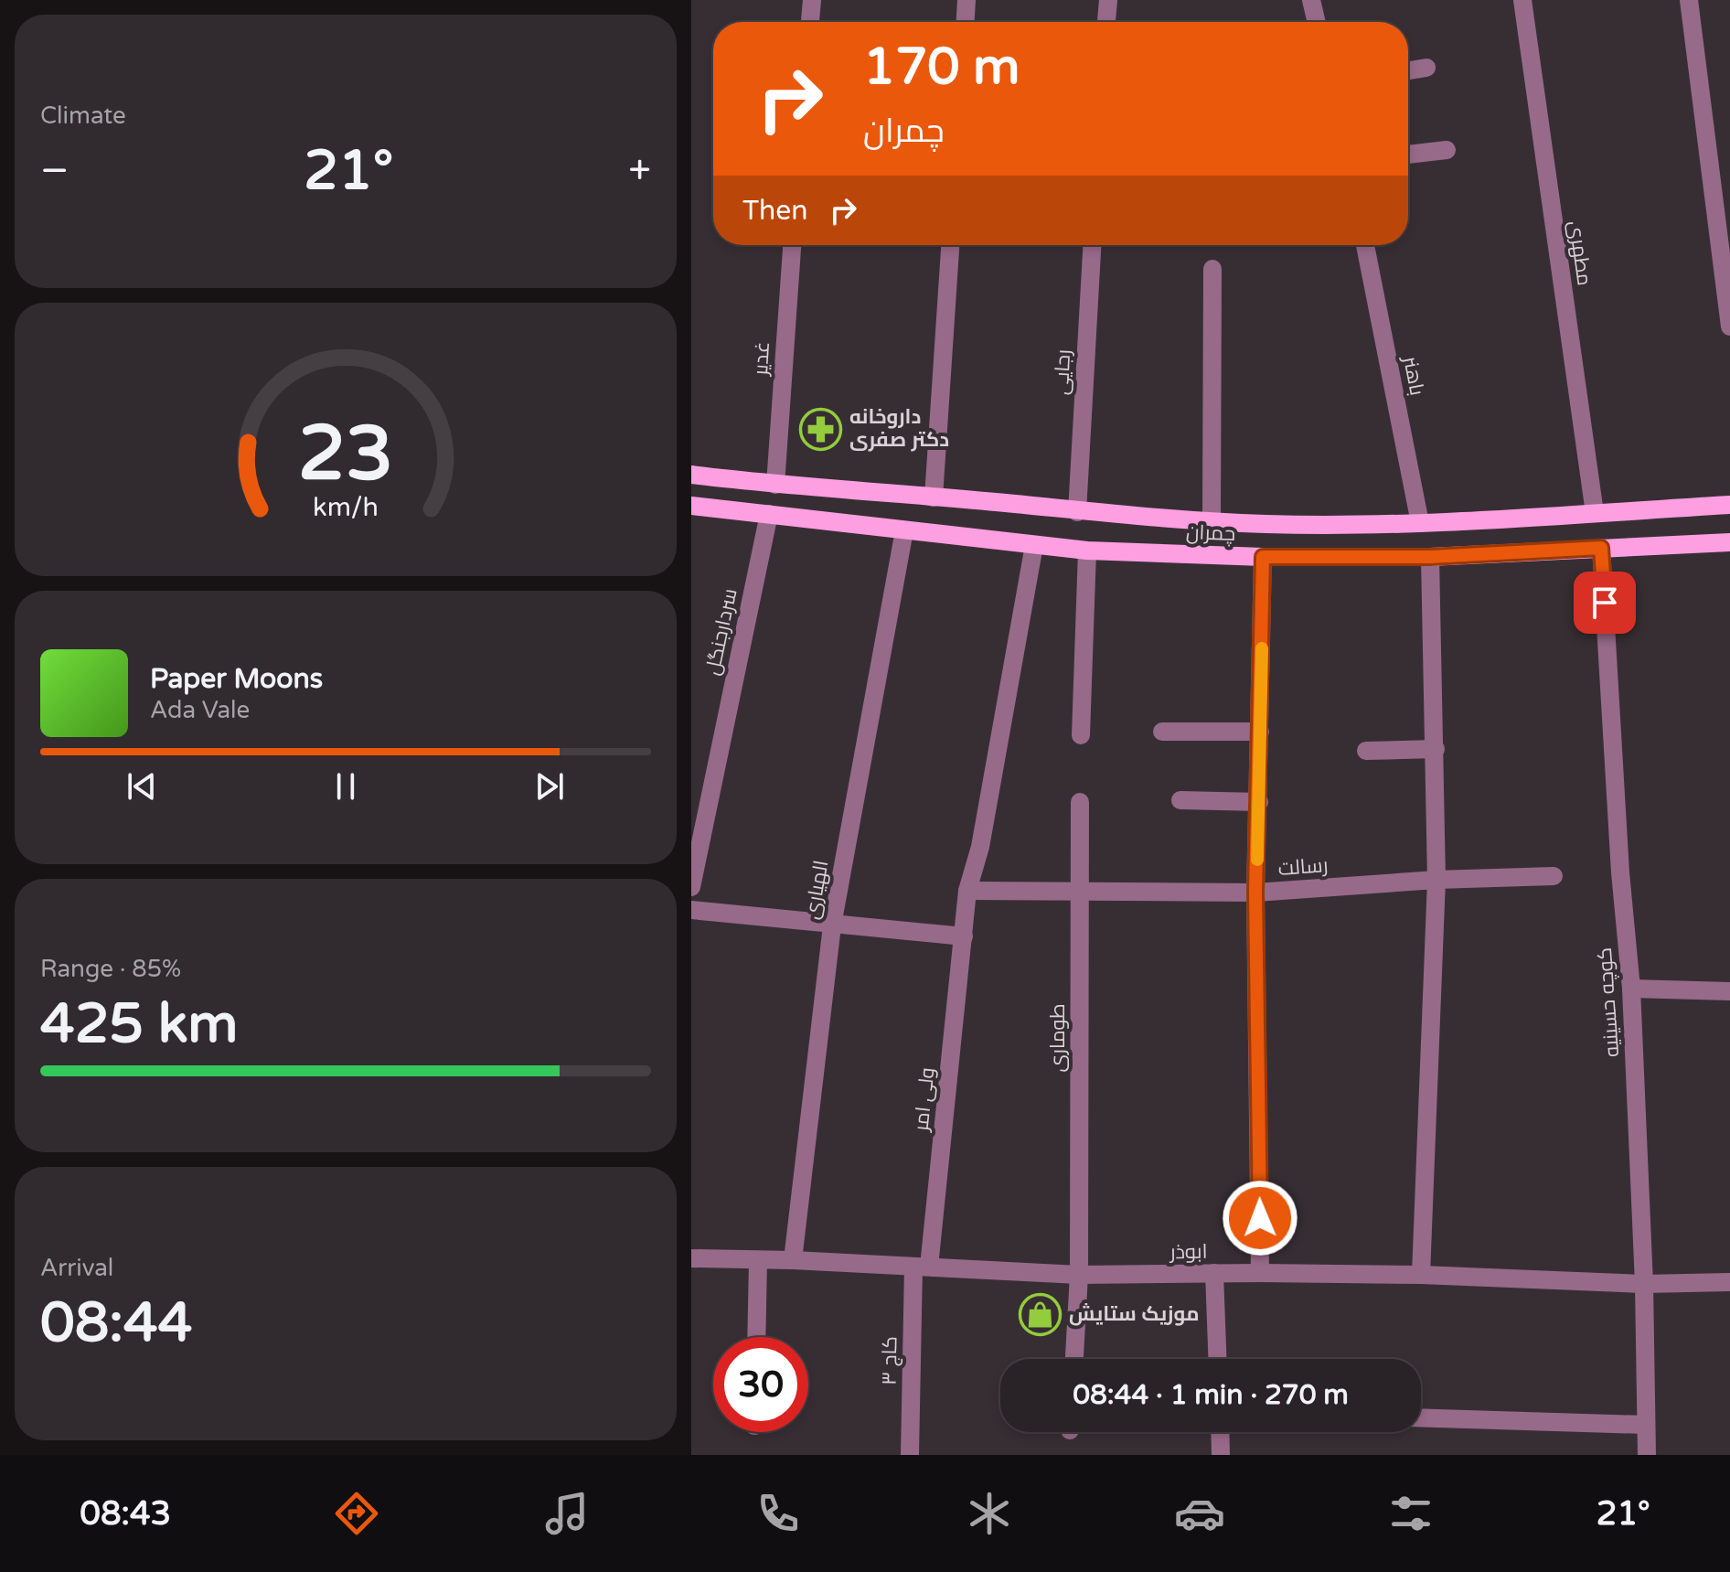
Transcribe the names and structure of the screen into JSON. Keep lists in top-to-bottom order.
{
  "streets": {
    "main road": ["چمران"],
    "street": [
      "مطهری",
      "غدیر",
      "رجایی",
      "باهنر",
      "سردارجنگل",
      "رسالت",
      "الهیاری",
      "کوچه حسینیه",
      "طوماری",
      "ولی امر",
      "ابوذر",
      "کاج ۳"
    ]
  },
  "crossings": [
    ["مطهری", "چمران"],
    ["غدیر", "چمران"],
    ["رجایی", "چمران"],
    ["باهنر", "چمران"],
    ["چمران", "سردارجنگل"],
    ["چمران", "الهیاری"],
    ["چمران", "کوچه حسینیه"],
    ["چمران", "ولی امر"],
    ["رسالت", "طوماری"],
    ["رسالت", "ولی امر"],
    ["الهیاری", "ابوذر"],
    ["کوچه حسینیه", "ابوذر"],
    ["طوماری", "ابوذر"],
    ["ولی امر", "ابوذر"],
    ["ولی امر", "کاج ۳"],
    ["ابوذر", "کاج ۳"]
  ],
  "places": {
    "pharmacy": ["داروخانه دکتر صفری"],
    "shop": ["موزیک ستایش"]
  },
  "page": {
    "tile": [
      "Climate",
      ["Range · 85%", "425 km"],
      ["Arrival", "08:44"]
    ],
    "turn": ["170 m", "چمران"],
    "heat": ["−", "21°", "+"],
    "then": "Then",
    "song": ["Paper Moons", "Ada Vale"],
    "limit": "30",
    "trip": "08:44 · 1 min · 270 m",
    "tabs": ["08:43", "21°"],
    "gauge": ["23", "km/h"]
  }
}
